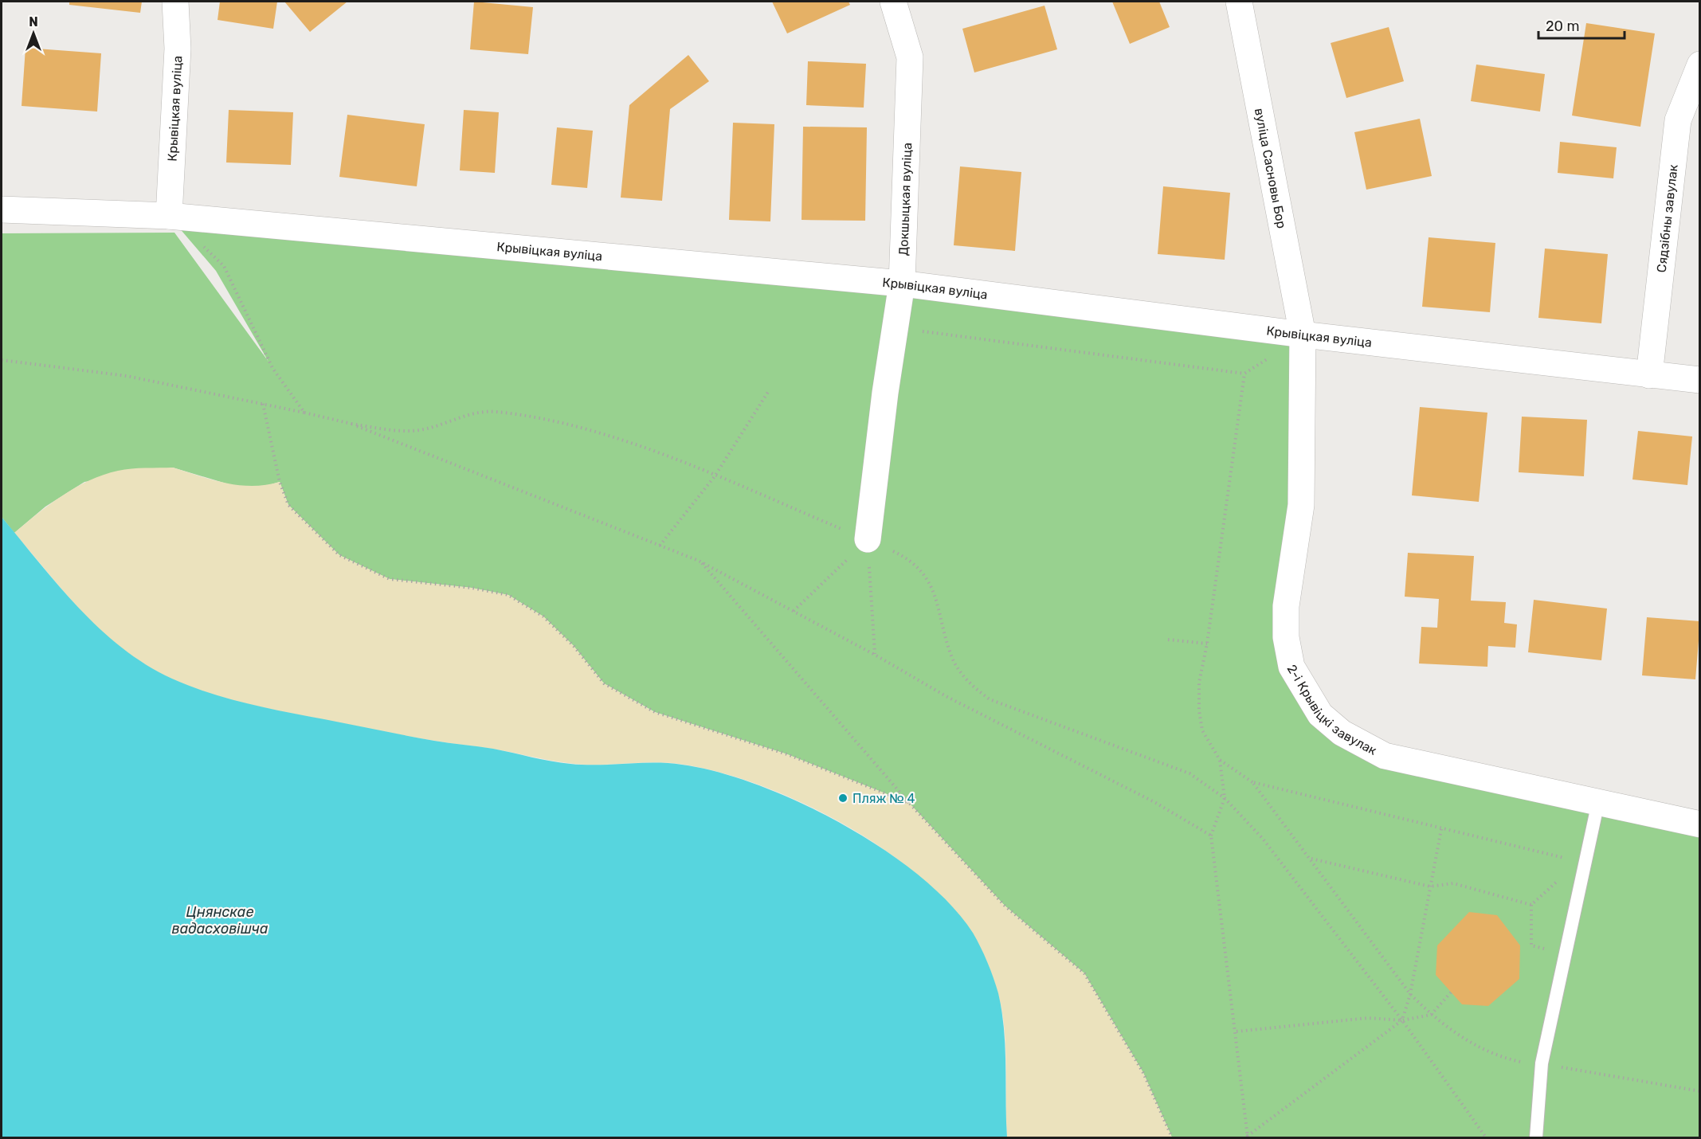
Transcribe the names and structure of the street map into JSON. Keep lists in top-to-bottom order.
{
  "streets": {
    "street": [
      "Крывіцкая вуліца",
      "вуліца Сасновы Бор",
      "Докшыцкая вуліца",
      "Сядзібны завулак",
      "2-і Крывіцкі завулак"
    ]
  },
  "crossings": [
    ["Крывіцкая вуліца", "вуліца Сасновы Бор"],
    ["Крывіцкая вуліца", "Докшыцкая вуліца"],
    ["Крывіцкая вуліца", "Сядзібны завулак"],
    ["Крывіцкая вуліца", "2-і Крывіцкі завулак"],
    ["вуліца Сасновы Бор", "2-і Крывіцкі завулак"]
  ],
  "water": ["Цнянскае вадасховішча"],
  "places": ["Пляж № 4"],
  "scale_bar": "20 m",
  "north": "top"
}
